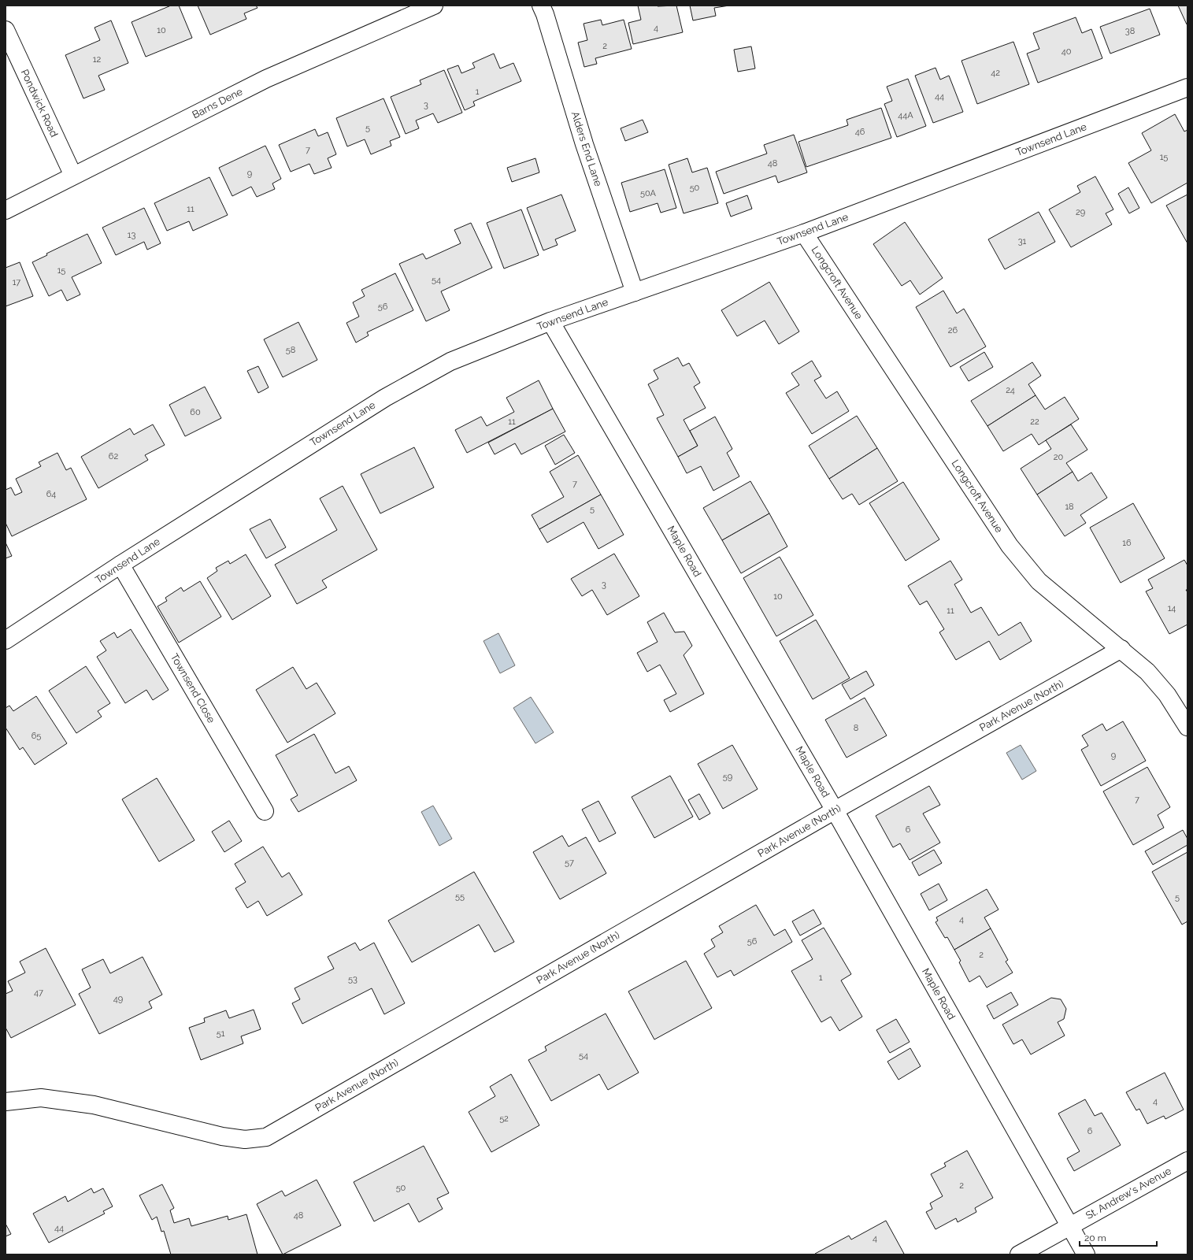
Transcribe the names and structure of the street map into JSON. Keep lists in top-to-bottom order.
{
  "streets": {
    "street": [
      "Pondwick Road",
      "Barns Dene",
      "Townsend Lane",
      "Alders End Lane",
      "Longcroft Avenue",
      "Maple Road",
      "Townsend Close",
      "Park Avenue (North)",
      "St. Andrew's Avenue"
    ]
  },
  "crossings": [
    ["Pondwick Road", "Barns Dene"],
    ["Townsend Lane", "Alders End Lane"],
    ["Townsend Lane", "Longcroft Avenue"],
    ["Townsend Lane", "Maple Road"],
    ["Townsend Lane", "Townsend Close"],
    ["Longcroft Avenue", "Park Avenue (North)"],
    ["Maple Road", "Park Avenue (North)"],
    ["Maple Road", "St. Andrew's Avenue"]
  ],
  "house_numbers": [
    "4",
    "10",
    "38",
    "2",
    "40",
    "12",
    "42",
    "1",
    "44",
    "3",
    "44A",
    "5",
    "46",
    "7",
    "15",
    "48",
    "9",
    "50",
    "50A",
    "11",
    "29",
    "13",
    "31",
    "15",
    "54",
    "17",
    "56",
    "26",
    "58",
    "24",
    "60",
    "11",
    "22",
    "62",
    "20",
    "7",
    "64",
    "18",
    "5",
    "16",
    "3",
    "10",
    "14",
    "11",
    "8",
    "65",
    "9",
    "59",
    "7",
    "6",
    "57",
    "55",
    "5",
    "4",
    "56",
    "2",
    "1",
    "53",
    "47",
    "49",
    "51",
    "54",
    "4",
    "52",
    "6",
    "2",
    "50",
    "48",
    "44",
    "4"
  ],
  "scale_bar": "20 m"
}
